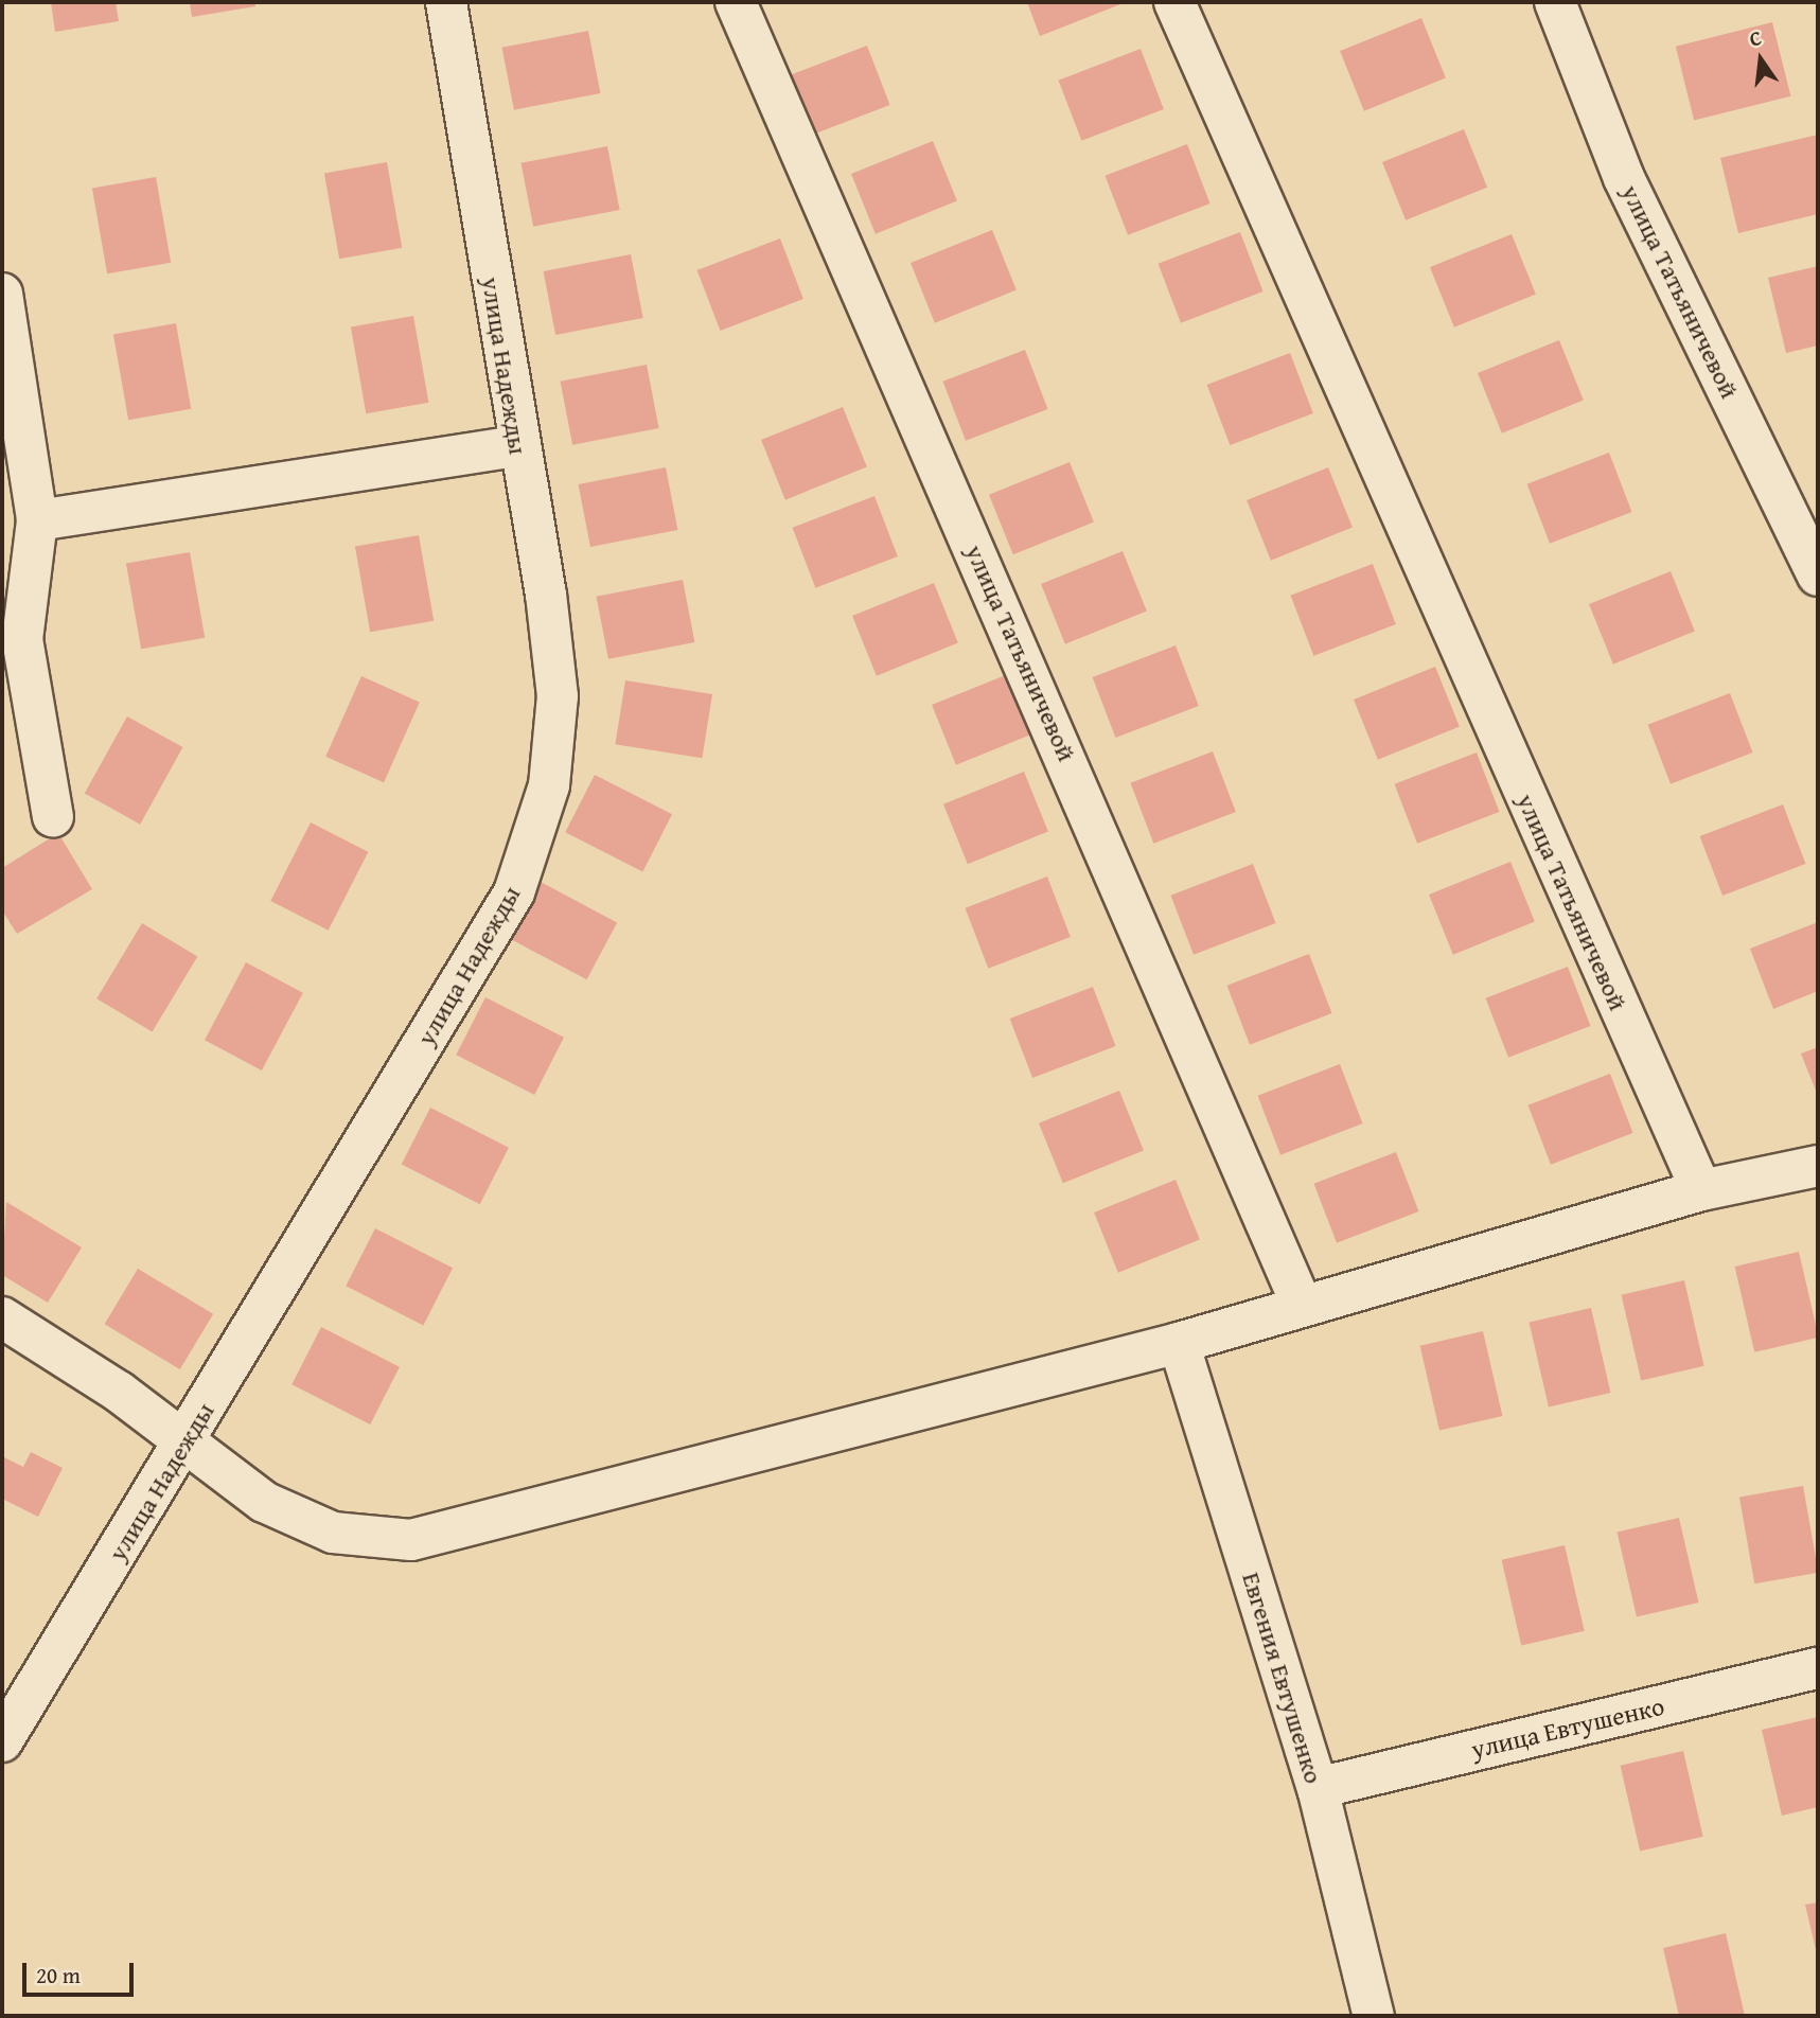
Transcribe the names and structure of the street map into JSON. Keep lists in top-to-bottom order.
{
  "streets": {
    "street": [
      "улица Татьяничевой",
      "улица Надежды",
      "Евгения Евтушенко",
      "улица Евтушенко"
    ]
  },
  "crossings": [
    ["Евгения Евтушенко", "улица Евтушенко"]
  ],
  "scale_bar": "20 m",
  "north": "top"
}
